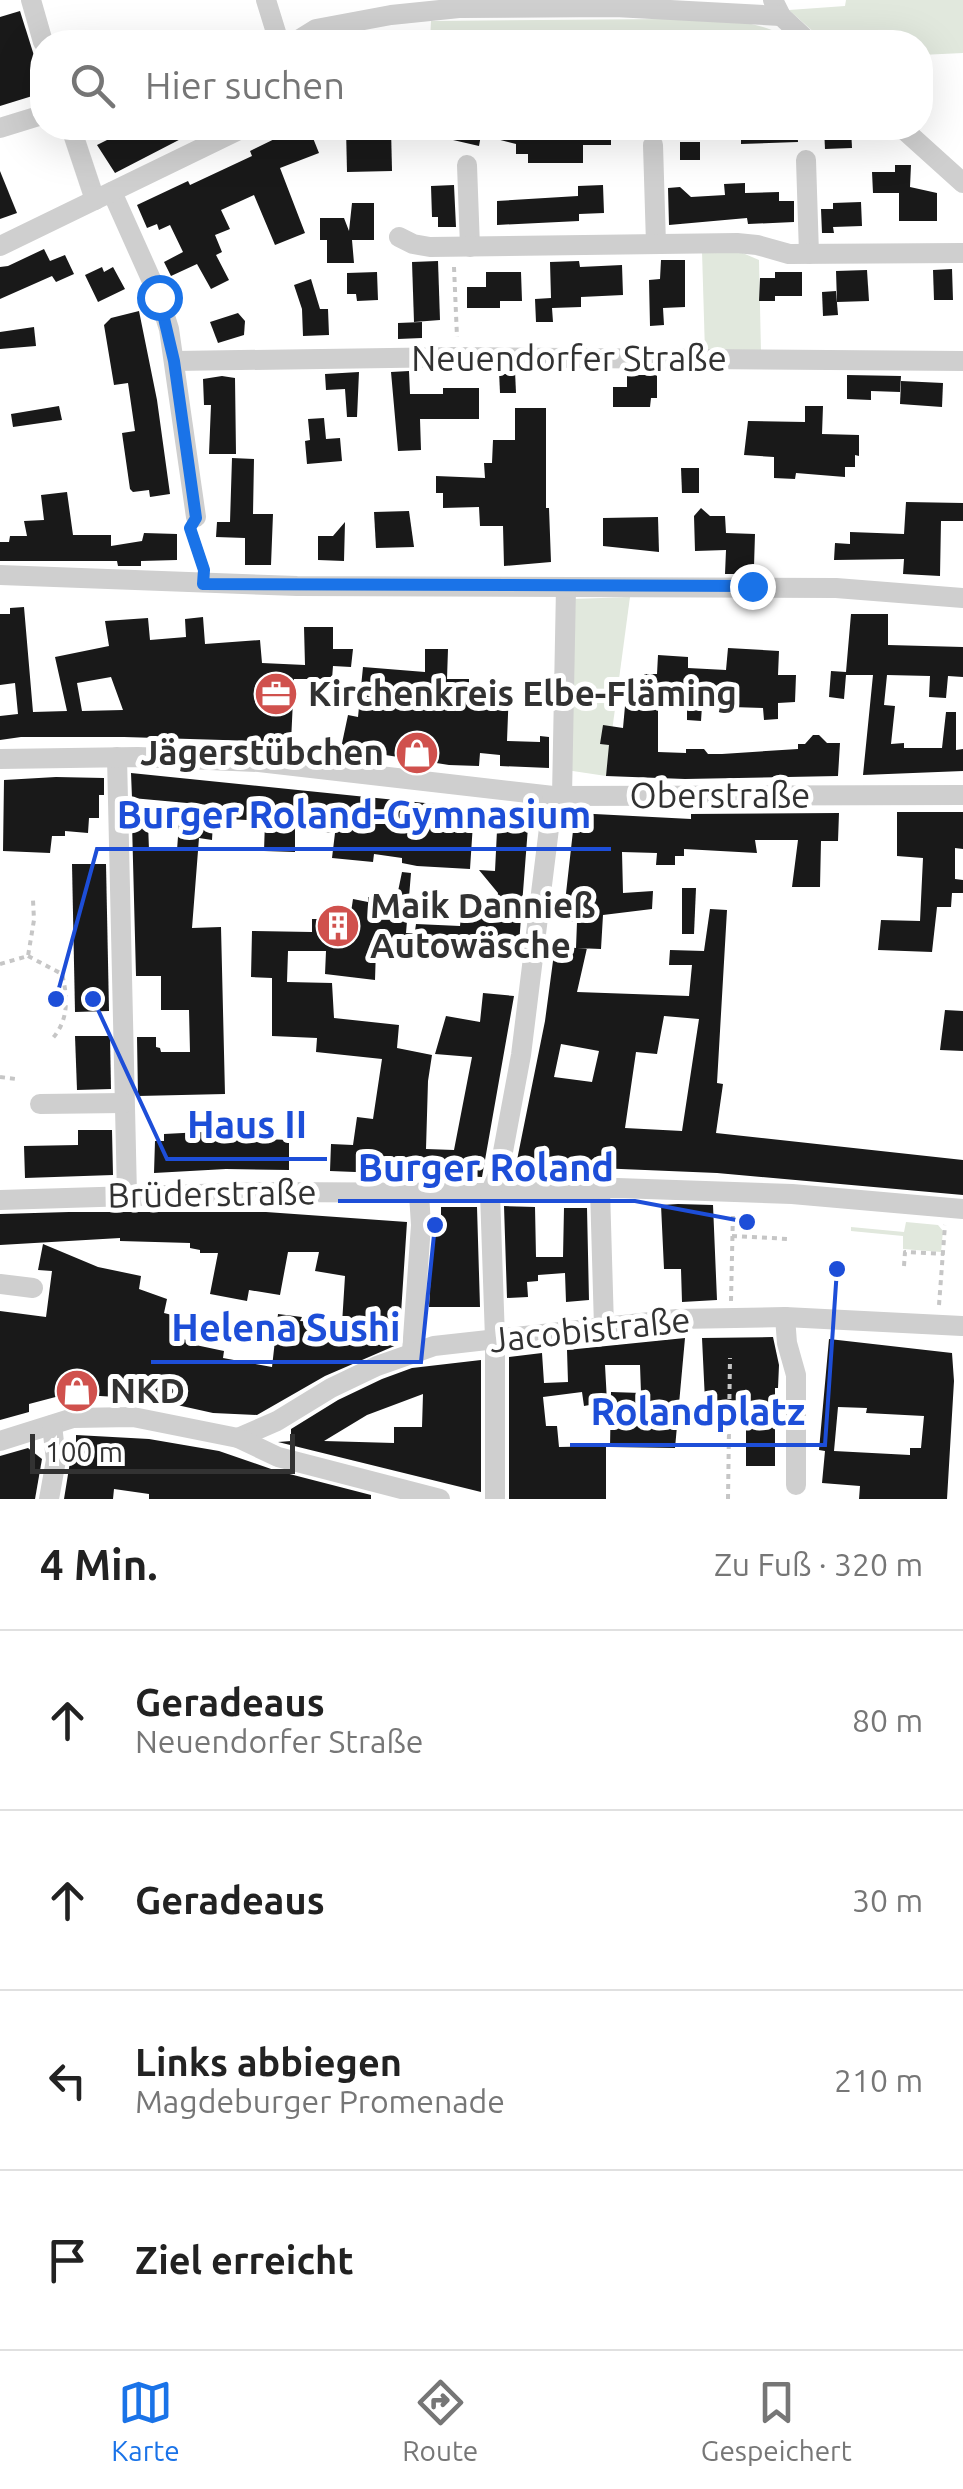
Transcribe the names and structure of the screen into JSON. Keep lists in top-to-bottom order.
{
  "streets": {
    "street": [
      "Neuendorfer Straße",
      "Oberstraße",
      "Brüderstraße",
      "Jacobistraße"
    ]
  },
  "places": {
    "office": ["Kirchenkreis Elbe-Fläming"],
    "shop": ["Jägerstübchen", "NKD"],
    "building": ["Maik Dannieß Autowäsche"],
    "other": [
      "Burger Roland-Gymnasium",
      "Haus II",
      "Burger Roland",
      "Helena Sushi",
      "Rolandplatz"
    ]
  },
  "scale_bar": "100 m",
  "page": {
    "search": "Hier suchen",
    "scale": "100 m",
    "heading": ["4 Min.", "Zu Fuß · 320 m"],
    "list": [
      ["Geradeaus", "Neuendorfer Straße", "80 m"],
      ["Geradeaus", "30 m"],
      ["Links abbiegen", "Magdeburger Promenade", "210 m"],
      "Ziel erreicht"
    ],
    "nav": ["Karte", "Route", "Gespeichert"]
  }
}
